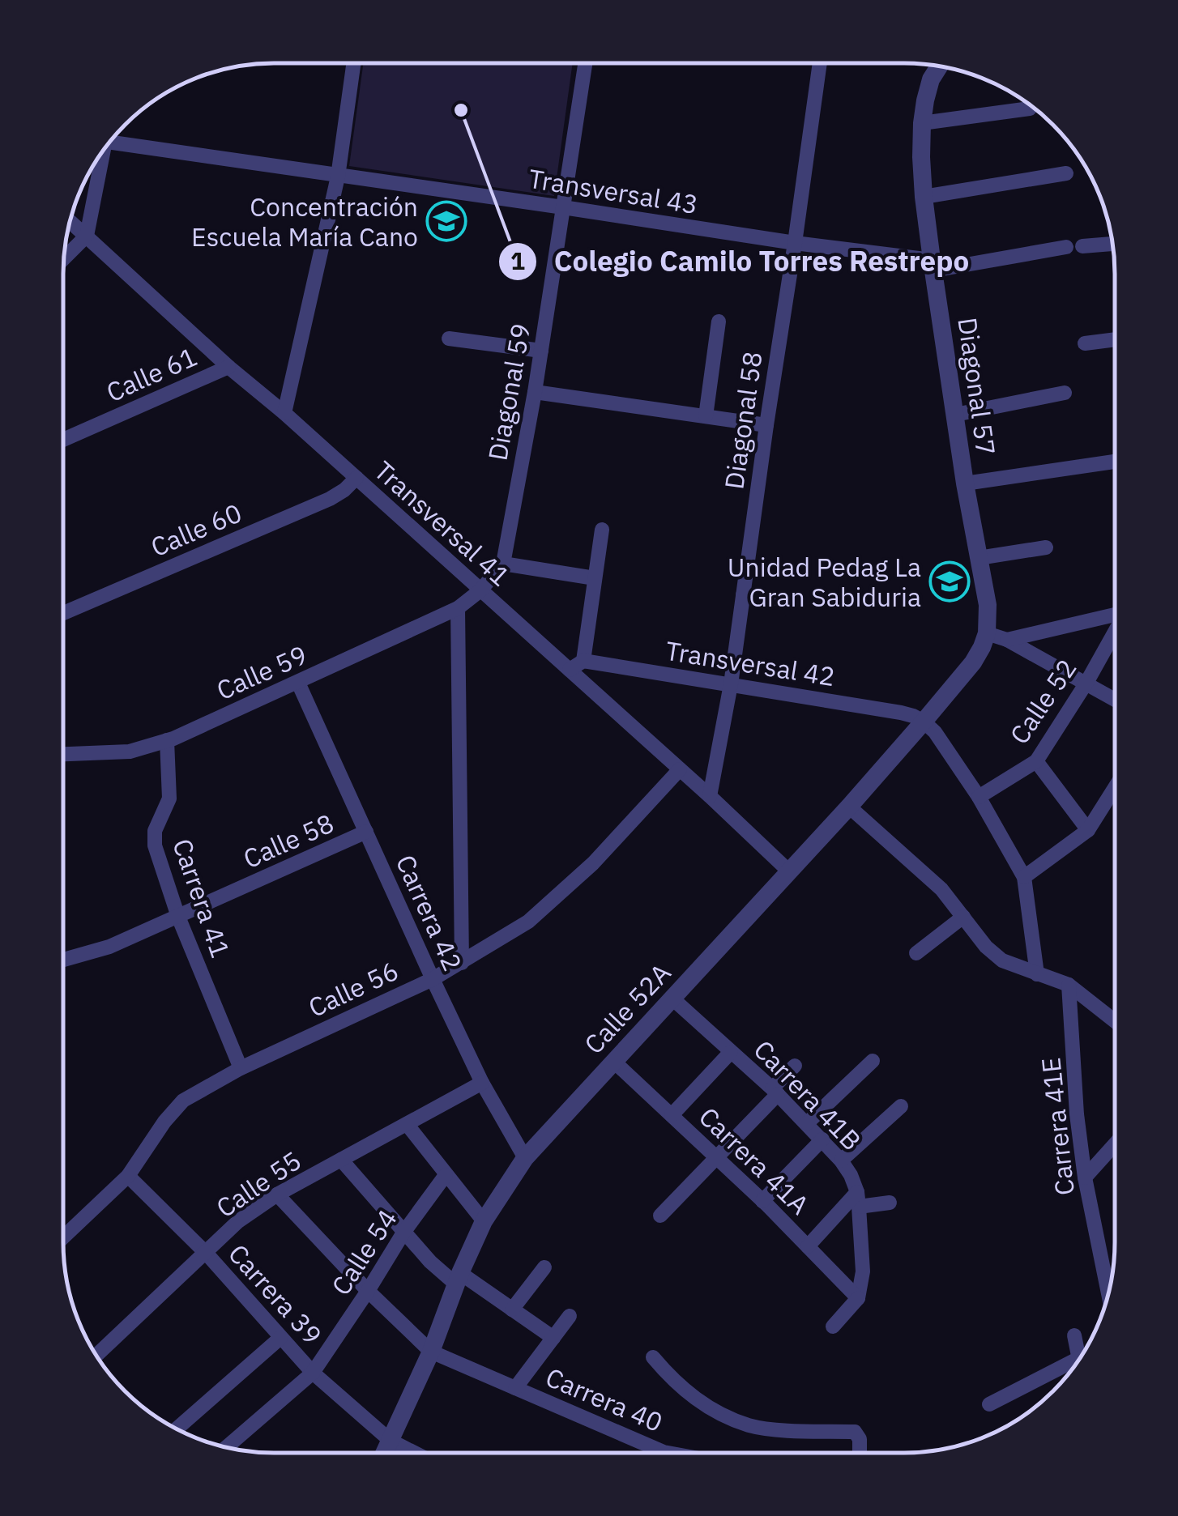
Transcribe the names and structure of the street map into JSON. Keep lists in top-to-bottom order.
{
  "streets": {
    "street": [
      "Transversal 43",
      "Calle 61",
      "Diagonal 57",
      "Diagonal 59",
      "Diagonal 58",
      "Transversal 41",
      "Calle 60",
      "Transversal 42",
      "Calle 59",
      "Calle 52",
      "Calle 58",
      "Carrera 41",
      "Carrera 42",
      "Calle 56",
      "Calle 52A",
      "Carrera 41B",
      "Carrera 41E",
      "Carrera 41A",
      "Calle 55",
      "Calle 54",
      "Carrera 39",
      "Carrera 40"
    ]
  },
  "crossings": [
    ["Transversal 43", "Diagonal 57"],
    ["Transversal 43", "Diagonal 59"],
    ["Transversal 43", "Diagonal 58"],
    ["Calle 61", "Transversal 41"],
    ["Diagonal 57", "Calle 52A"],
    ["Diagonal 59", "Transversal 41"],
    ["Diagonal 59", "Calle 59"],
    ["Diagonal 58", "Transversal 41"],
    ["Diagonal 58", "Transversal 42"],
    ["Transversal 41", "Calle 60"],
    ["Transversal 41", "Transversal 42"],
    ["Transversal 41", "Calle 59"],
    ["Transversal 41", "Calle 56"],
    ["Transversal 41", "Calle 52A"],
    ["Transversal 42", "Calle 52A"],
    ["Calle 59", "Carrera 41"],
    ["Calle 59", "Carrera 42"],
    ["Calle 58", "Carrera 41"],
    ["Calle 58", "Carrera 42"],
    ["Carrera 41", "Calle 56"],
    ["Carrera 42", "Calle 56"],
    ["Carrera 42", "Calle 52A"],
    ["Carrera 42", "Calle 55"],
    ["Calle 56", "Carrera 39"],
    ["Calle 52A", "Carrera 41B"],
    ["Calle 52A", "Carrera 41A"],
    ["Calle 52A", "Carrera 39"],
    ["Calle 52A", "Carrera 40"],
    ["Carrera 41B", "Carrera 41A"],
    ["Calle 55", "Carrera 39"],
    ["Calle 54", "Carrera 39"]
  ],
  "places": {
    "other": ["Colegio Camilo Torres Restrepo"],
    "school or university": ["Concentración Escuela María Cano", "Unidad Pedag La Gran Sabiduria"]
  }
}
